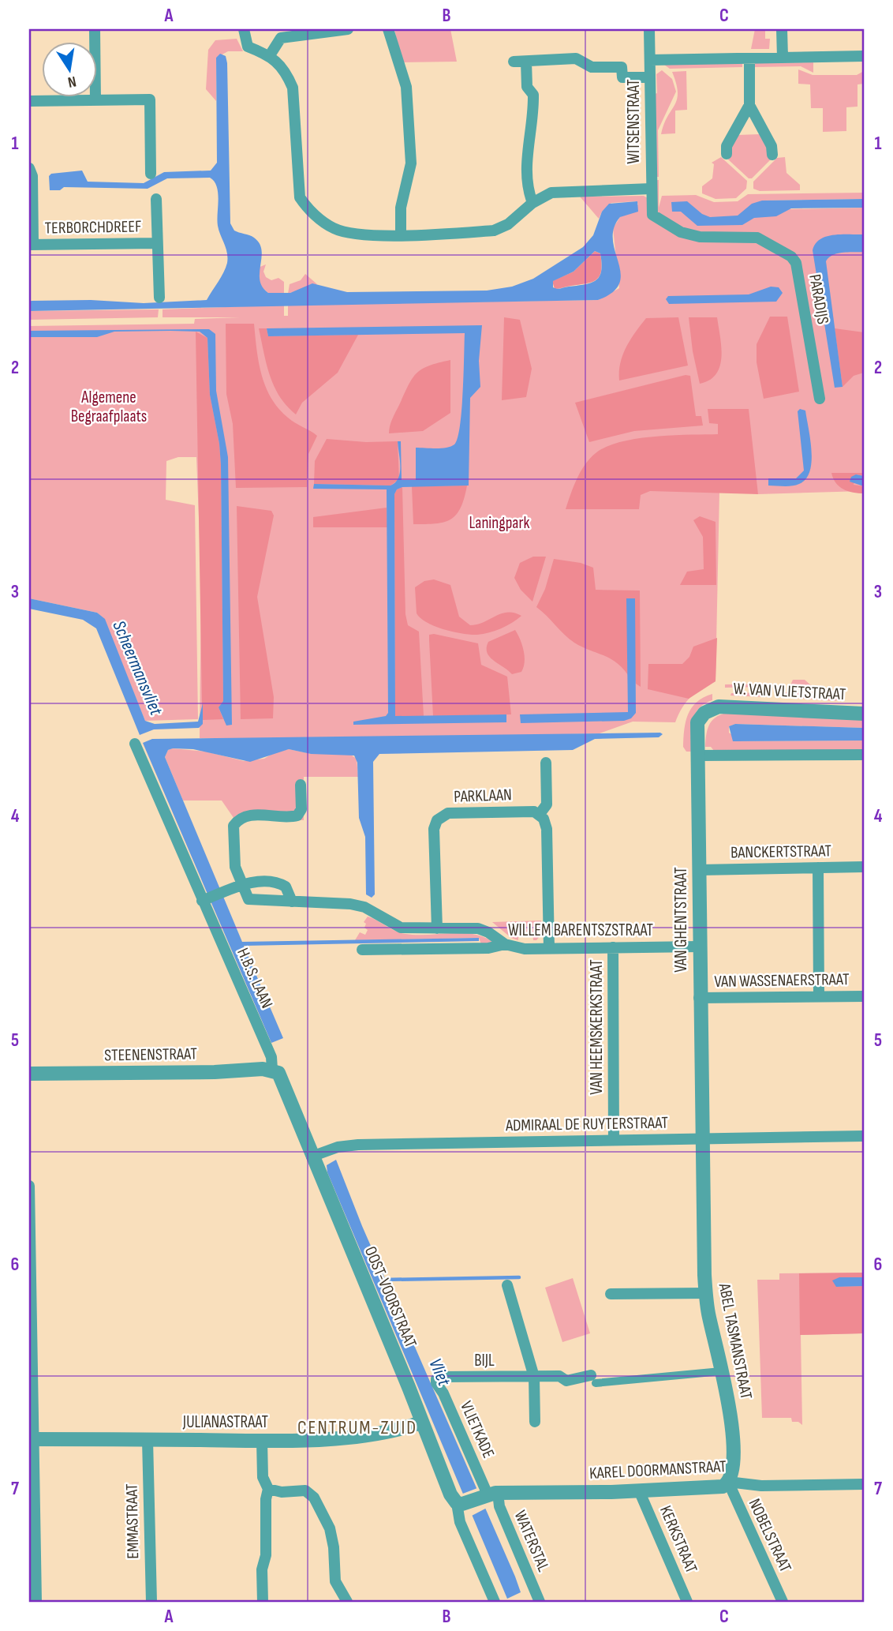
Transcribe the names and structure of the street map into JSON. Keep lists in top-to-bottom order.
{
  "streets": {
    "street": [
      "WITSENSTRAAT",
      "TERBORCHDREEF",
      "PARADIJS",
      "W. VAN VLIETSTRAAT",
      "PARKLAAN",
      "BANCKERTSTRAAT",
      "VAN GHENTSTRAAT",
      "WILLEM BARENTSZSTRAAT",
      "H.B.S. LAAN",
      "VAN WASSENAERSTRAAT",
      "VAN HEEMSKERKSTRAAT",
      "STEENENSTRAAT",
      "ADMIRAAL DE RUYTERSTRAAT",
      "OOST-VOORSTRAAT",
      "ABEL TASMANSTRAAT",
      "BIJL",
      "JULIANASTRAAT",
      "VLIETKADE",
      "KAREL DOORMANSTRAAT",
      "EMMASTRAAT",
      "NOBELSTRAAT",
      "KERKSTRAAT",
      "WATERSTAL"
    ]
  },
  "crossings": [
    ["WITSENSTRAAT", "PARADIJS"],
    ["W. VAN VLIETSTRAAT", "VAN GHENTSTRAAT"],
    ["BANCKERTSTRAAT", "VAN GHENTSTRAAT"],
    ["VAN GHENTSTRAAT", "WILLEM BARENTSZSTRAAT"],
    ["VAN GHENTSTRAAT", "VAN WASSENAERSTRAAT"],
    ["VAN GHENTSTRAAT", "ADMIRAAL DE RUYTERSTRAAT"],
    ["VAN GHENTSTRAAT", "ABEL TASMANSTRAAT"],
    ["WILLEM BARENTSZSTRAAT", "VAN HEEMSKERKSTRAAT"],
    ["H.B.S. LAAN", "STEENENSTRAAT"],
    ["H.B.S. LAAN", "OOST-VOORSTRAAT"],
    ["VAN HEEMSKERKSTRAAT", "ADMIRAAL DE RUYTERSTRAAT"],
    ["STEENENSTRAAT", "OOST-VOORSTRAAT"],
    ["ADMIRAAL DE RUYTERSTRAAT", "OOST-VOORSTRAAT"],
    ["ADMIRAAL DE RUYTERSTRAAT", "ABEL TASMANSTRAAT"],
    ["OOST-VOORSTRAAT", "JULIANASTRAAT"],
    ["OOST-VOORSTRAAT", "KAREL DOORMANSTRAAT"],
    ["ABEL TASMANSTRAAT", "KAREL DOORMANSTRAAT"],
    ["ABEL TASMANSTRAAT", "NOBELSTRAAT"],
    ["BIJL", "VLIETKADE"],
    ["JULIANASTRAAT", "EMMASTRAAT"],
    ["VLIETKADE", "KAREL DOORMANSTRAAT"],
    ["VLIETKADE", "WATERSTAL"],
    ["KAREL DOORMANSTRAAT", "NOBELSTRAAT"],
    ["KAREL DOORMANSTRAAT", "KERKSTRAAT"],
    ["KAREL DOORMANSTRAAT", "WATERSTAL"]
  ],
  "districts": ["CENTRUM-ZUID"],
  "water": ["Scheermansvliet", "Vliet"],
  "parks": ["Algemene Begraafplaats", "Laningpark"],
  "north": "bottom",
  "grid": {
    "columns": ["A", "B", "C"],
    "rows": [
      "1",
      "2",
      "3",
      "4",
      "5",
      "6",
      "7"
    ]
  }
}
